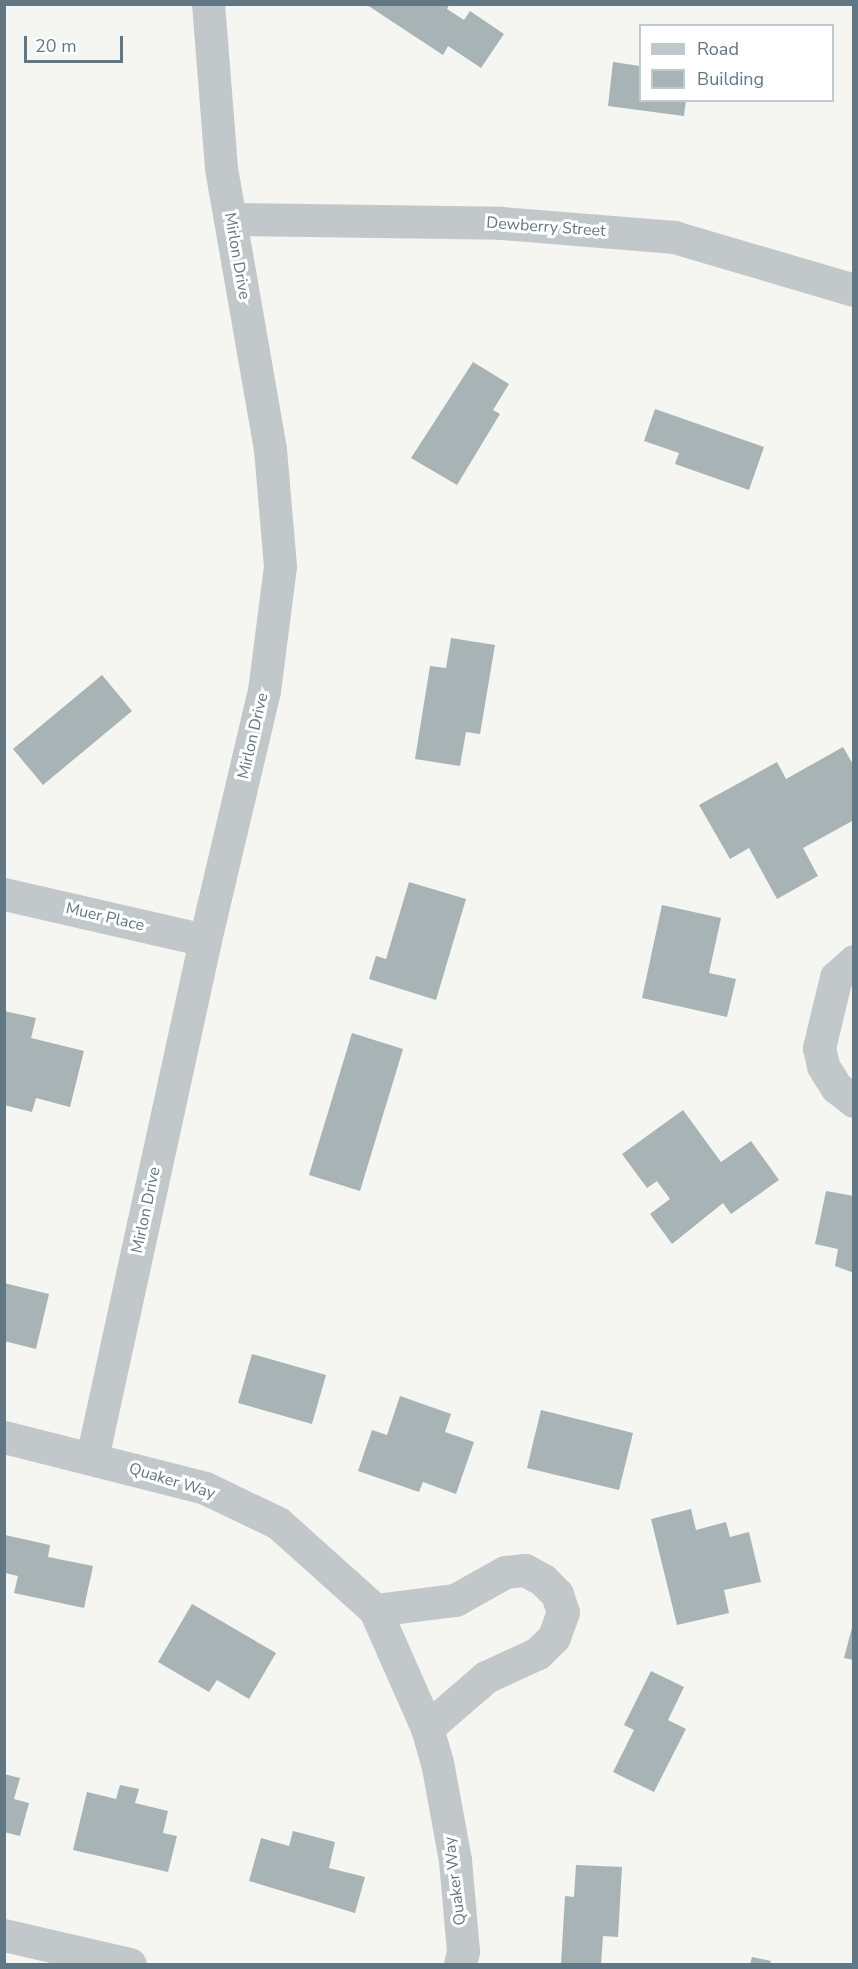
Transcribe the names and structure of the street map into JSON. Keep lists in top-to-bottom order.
{
  "streets": {
    "street": [
      "Dewberry Street",
      "Mirlon Drive",
      "Muer Place",
      "Quaker Way"
    ]
  },
  "crossings": [
    ["Dewberry Street", "Mirlon Drive"],
    ["Mirlon Drive", "Muer Place"],
    ["Mirlon Drive", "Quaker Way"]
  ],
  "legend": ["Road", "Building"],
  "scale_bar": "20 m"
}
